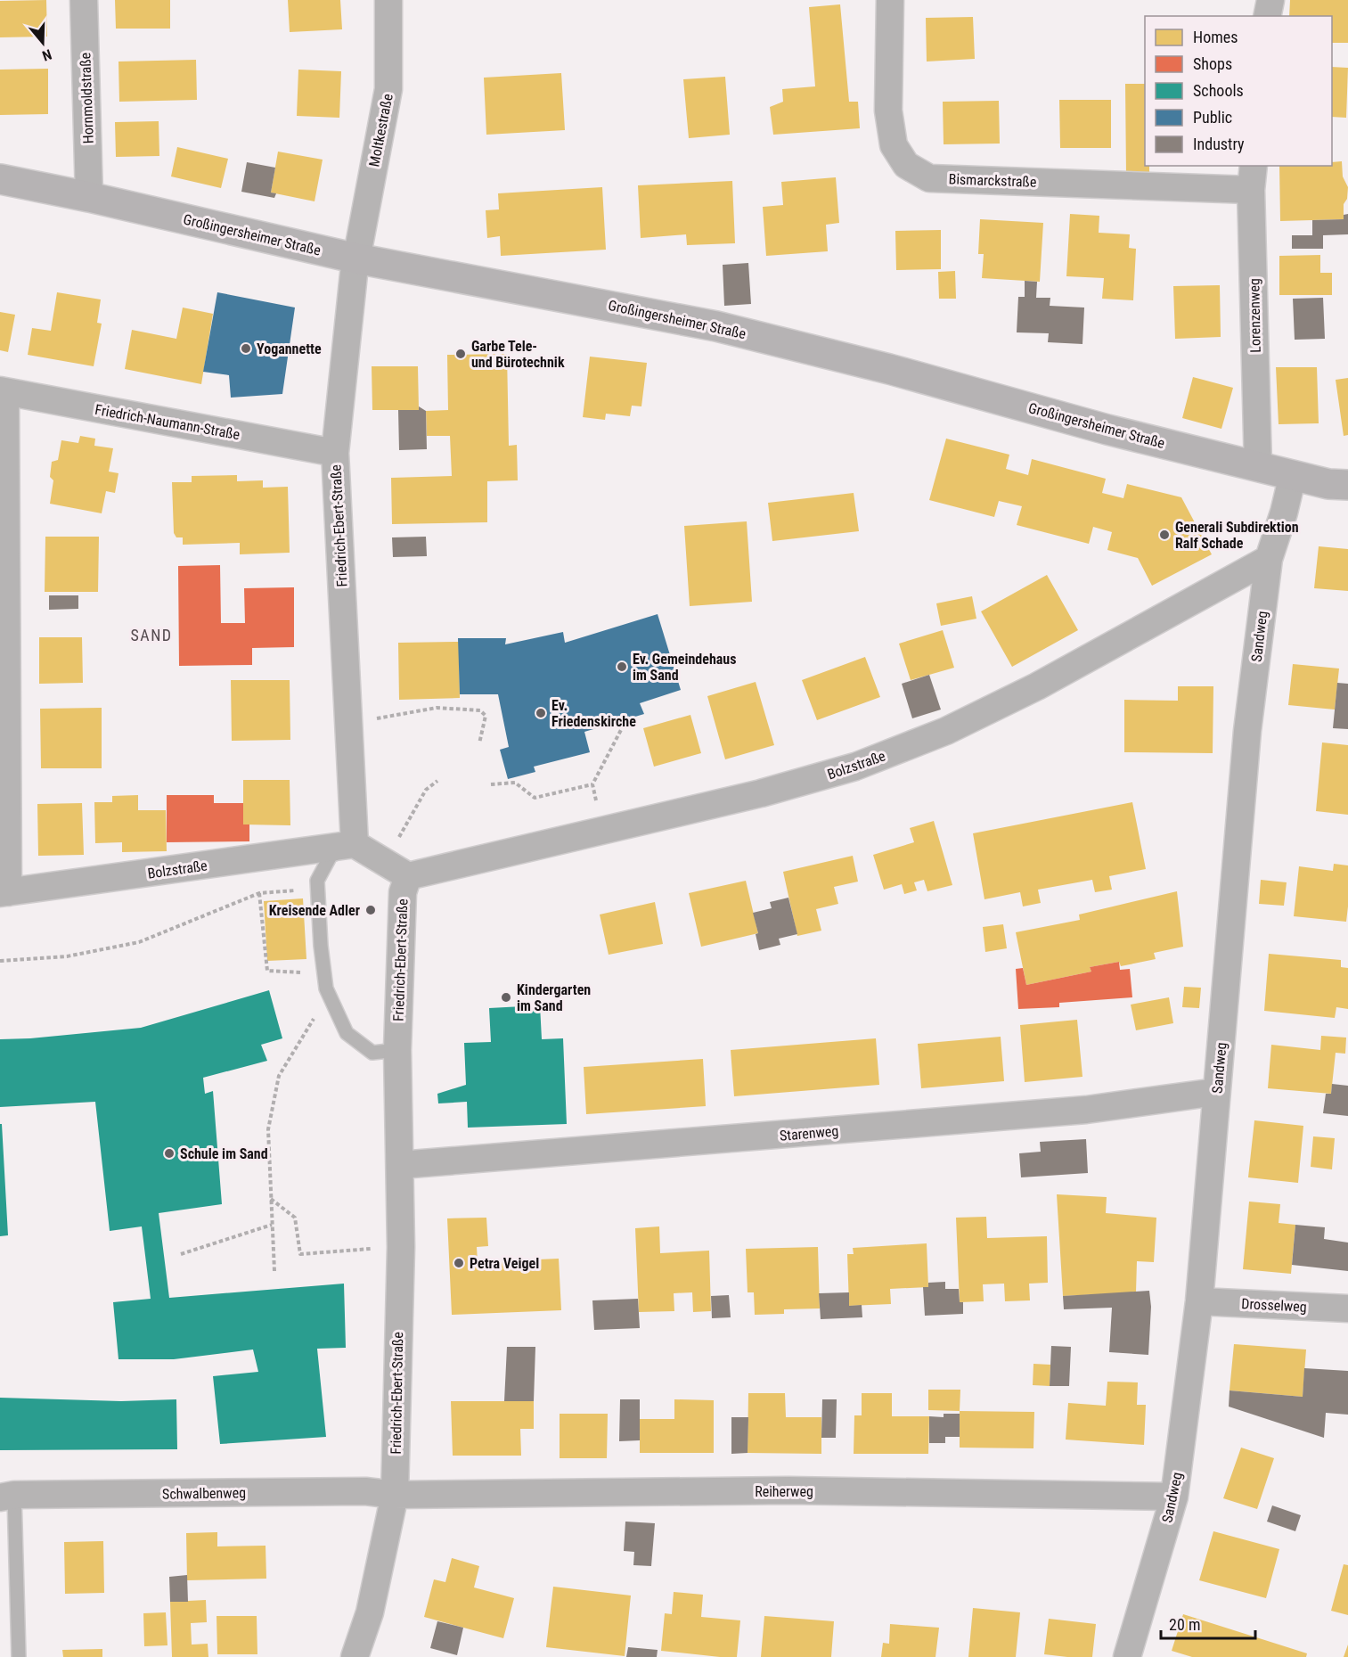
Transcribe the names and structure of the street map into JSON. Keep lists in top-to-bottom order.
{
  "streets": {
    "main road": ["Großingersheimer Straße"],
    "street": [
      "Hornmoldstraße",
      "Moltkestraße",
      "Bismarckstraße",
      "Lorenzenweg",
      "Friedrich-Naumann-Straße",
      "Friedrich-Ebert-Straße",
      "Sandweg",
      "Bolzstraße",
      "Starenweg",
      "Drosselweg",
      "Reiherweg",
      "Schwalbenweg"
    ]
  },
  "crossings": [
    ["Hornmoldstraße", "Großingersheimer Straße"],
    ["Moltkestraße", "Großingersheimer Straße"],
    ["Moltkestraße", "Friedrich-Ebert-Straße"],
    ["Bismarckstraße", "Lorenzenweg"],
    ["Großingersheimer Straße", "Lorenzenweg"],
    ["Großingersheimer Straße", "Friedrich-Ebert-Straße"],
    ["Großingersheimer Straße", "Sandweg"],
    ["Friedrich-Naumann-Straße", "Friedrich-Ebert-Straße"],
    ["Friedrich-Ebert-Straße", "Bolzstraße"],
    ["Friedrich-Ebert-Straße", "Starenweg"],
    ["Friedrich-Ebert-Straße", "Reiherweg"],
    ["Friedrich-Ebert-Straße", "Schwalbenweg"],
    ["Sandweg", "Bolzstraße"],
    ["Sandweg", "Starenweg"],
    ["Sandweg", "Drosselweg"],
    ["Sandweg", "Reiherweg"],
    ["Reiherweg", "Schwalbenweg"]
  ],
  "districts": ["SAND"],
  "places": [
    "Yogannette",
    "Garbe Tele- und Bürotechnik",
    "Generali Subdirektion Ralf Schade",
    "Ev. Gemeindehaus im Sand",
    "Ev. Friedenskirche",
    "Kreisende Adler",
    "Kindergarten im Sand",
    "Schule im Sand",
    "Petra Veigel"
  ],
  "legend": [
    "Homes",
    "Shops",
    "Schools",
    "Public",
    "Industry"
  ],
  "scale_bar": "20 m",
  "north": "bottom"
}
